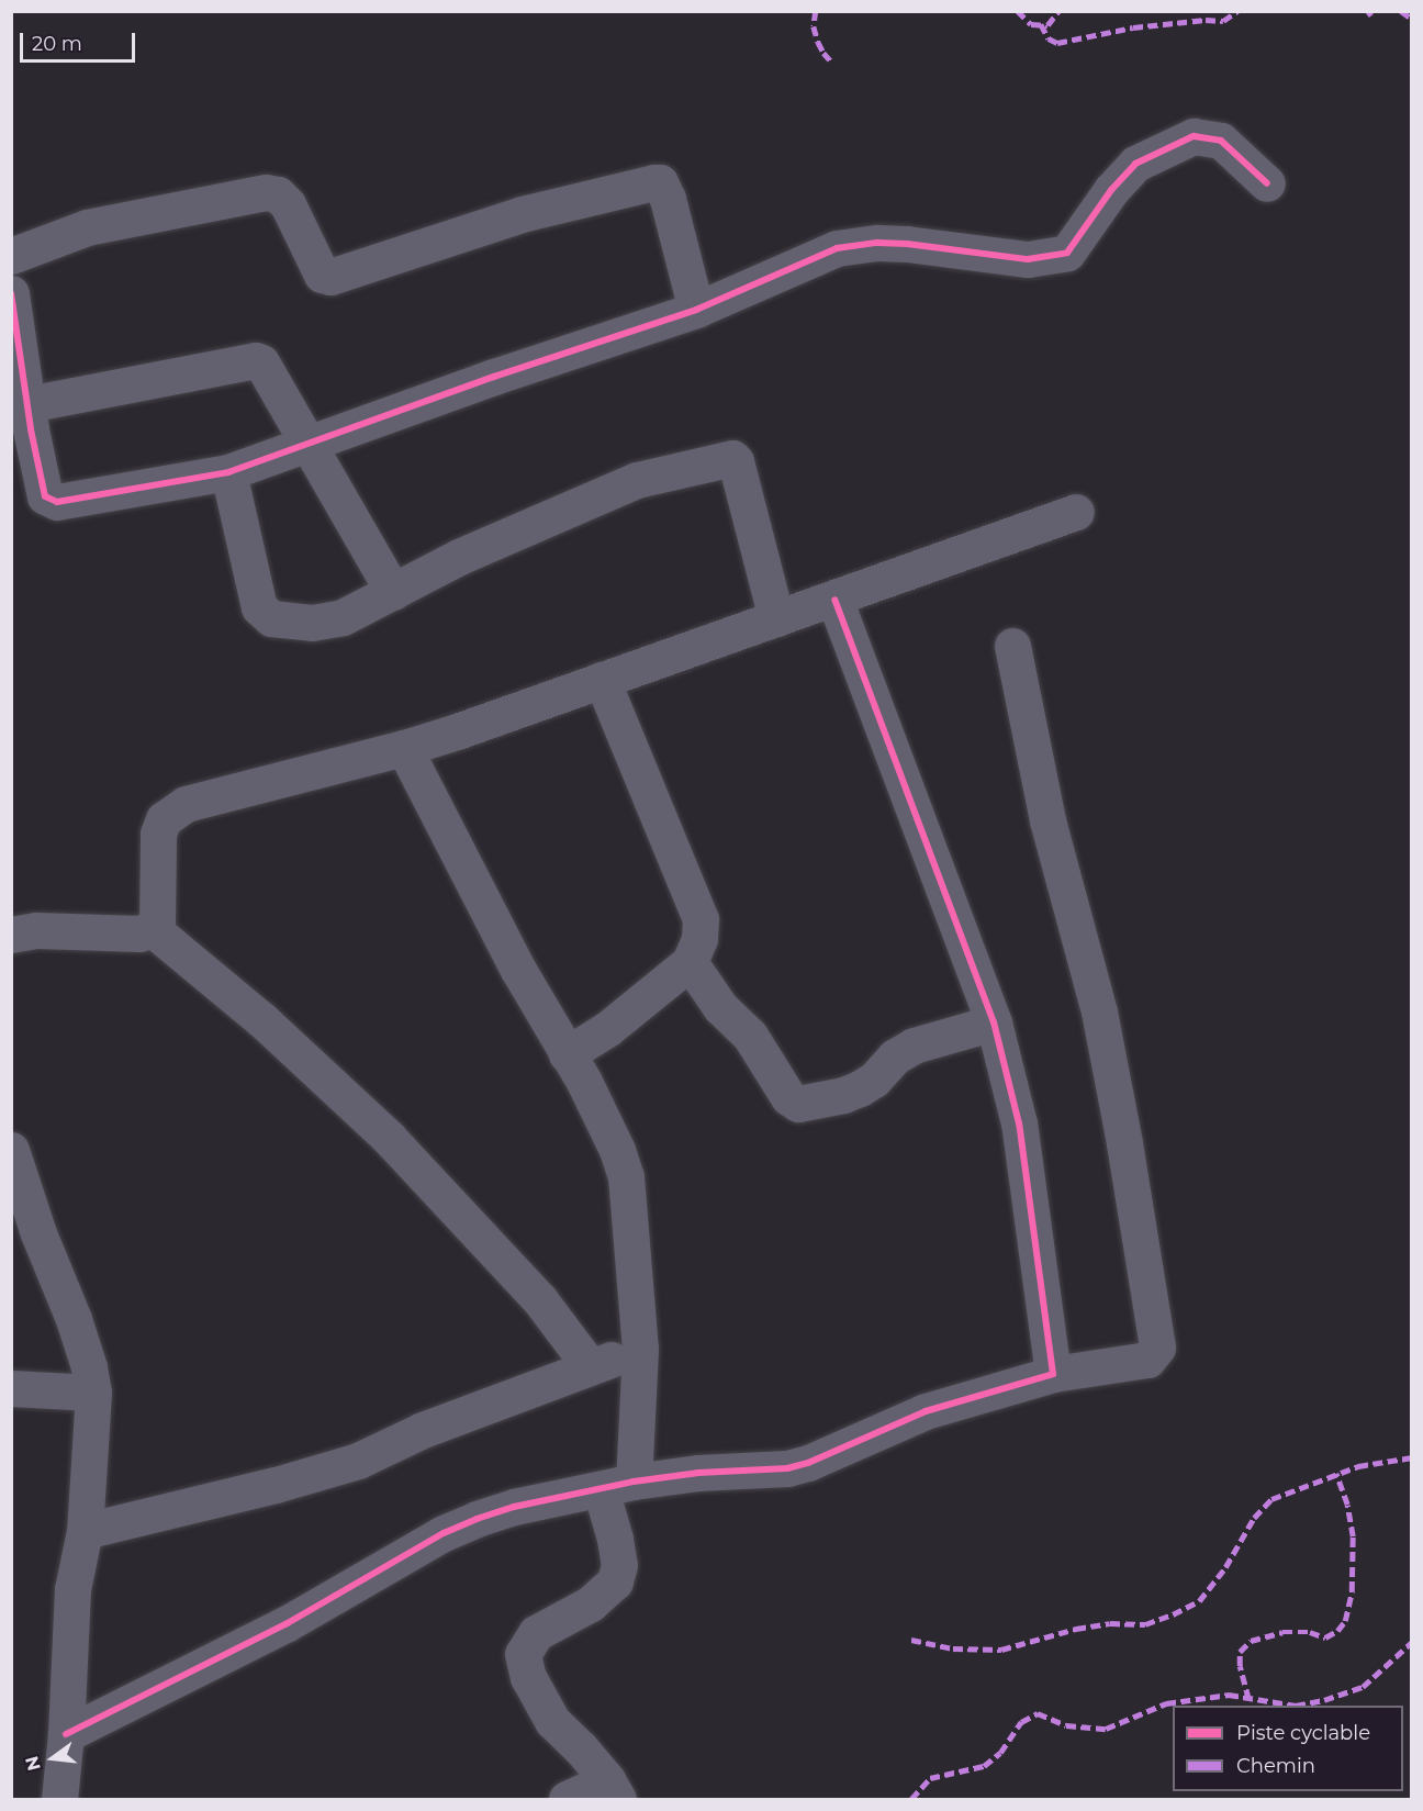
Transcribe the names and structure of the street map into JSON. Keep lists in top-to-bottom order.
{
  "legend": ["Piste cyclable", "Chemin"],
  "scale_bar": "20 m",
  "north": "left"
}
